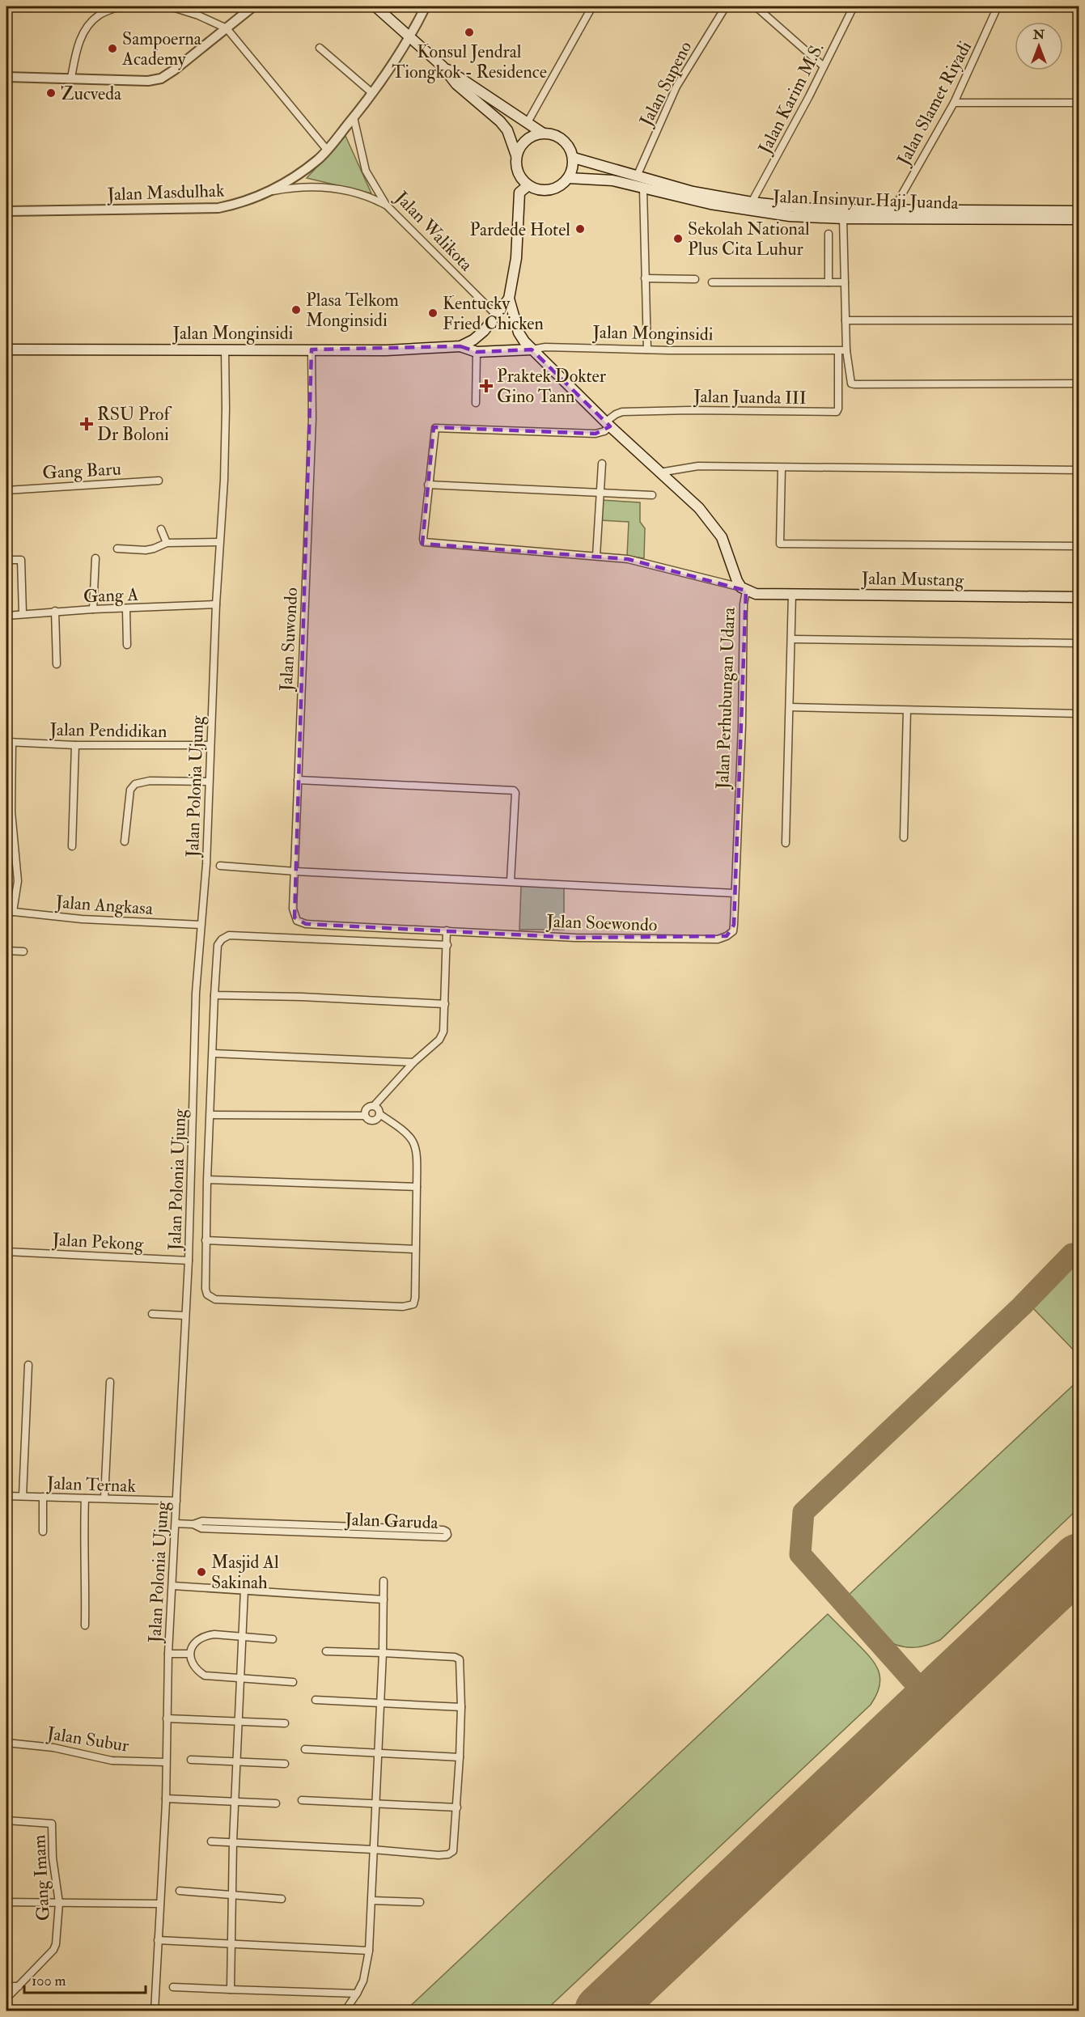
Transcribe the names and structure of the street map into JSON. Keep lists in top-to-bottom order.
{
  "streets": {
    "main road": [
      "Jalan Insinyur Haji Juanda",
      "Jalan Monginsidi",
      "Jalan Mustang",
      "Jalan Perhubungan Udara"
    ],
    "street": [
      "Jalan Supeno",
      "Jalan Karim M.S.",
      "Jalan Slamet Riyadi",
      "Jalan Masdulhak",
      "Jalan Walikota",
      "Jalan Juanda III",
      "Gang Baru",
      "Gang A",
      "Jalan Suwondo",
      "Jalan Pendidikan",
      "Jalan Polonia Ujung",
      "Jalan Angkasa",
      "Jalan Soewondo",
      "Jalan Pekong",
      "Jalan Ternak",
      "Jalan Garuda",
      "Jalan Subur",
      "Gang Imam"
    ]
  },
  "crossings": [
    ["Jalan Supeno", "Jalan Insinyur Haji Juanda"],
    ["Jalan Karim M.S.", "Jalan Insinyur Haji Juanda"],
    ["Jalan Slamet Riyadi", "Jalan Insinyur Haji Juanda"],
    ["Jalan Masdulhak", "Jalan Walikota"],
    ["Jalan Monginsidi", "Jalan Juanda III"],
    ["Jalan Monginsidi", "Jalan Suwondo"],
    ["Jalan Monginsidi", "Jalan Perhubungan Udara"],
    ["Jalan Monginsidi", "Jalan Polonia Ujung"],
    ["Jalan Juanda III", "Jalan Perhubungan Udara"],
    ["Jalan Mustang", "Jalan Perhubungan Udara"],
    ["Gang A", "Jalan Polonia Ujung"],
    ["Jalan Suwondo", "Jalan Soewondo"],
    ["Jalan Perhubungan Udara", "Jalan Soewondo"],
    ["Jalan Pendidikan", "Jalan Polonia Ujung"],
    ["Jalan Polonia Ujung", "Jalan Angkasa"],
    ["Jalan Polonia Ujung", "Jalan Pekong"],
    ["Jalan Polonia Ujung", "Jalan Ternak"],
    ["Jalan Polonia Ujung", "Jalan Garuda"],
    ["Jalan Polonia Ujung", "Jalan Subur"]
  ],
  "places": {
    "other": [
      "Konsul Jendral Tiongkok - Residence",
      "Sampoerna Academy",
      "Zucveda",
      "Pardede Hotel",
      "Sekolah National Plus Cita Luhur",
      "Plasa Telkom Monginsidi",
      "Kentucky Fried Chicken",
      "Masjid Al Sakinah"
    ],
    "health": ["Praktek Dokter Gino Tann", "RSU Prof Dr Boloni"]
  },
  "scale_bar": "100 m",
  "north": "top"
}
